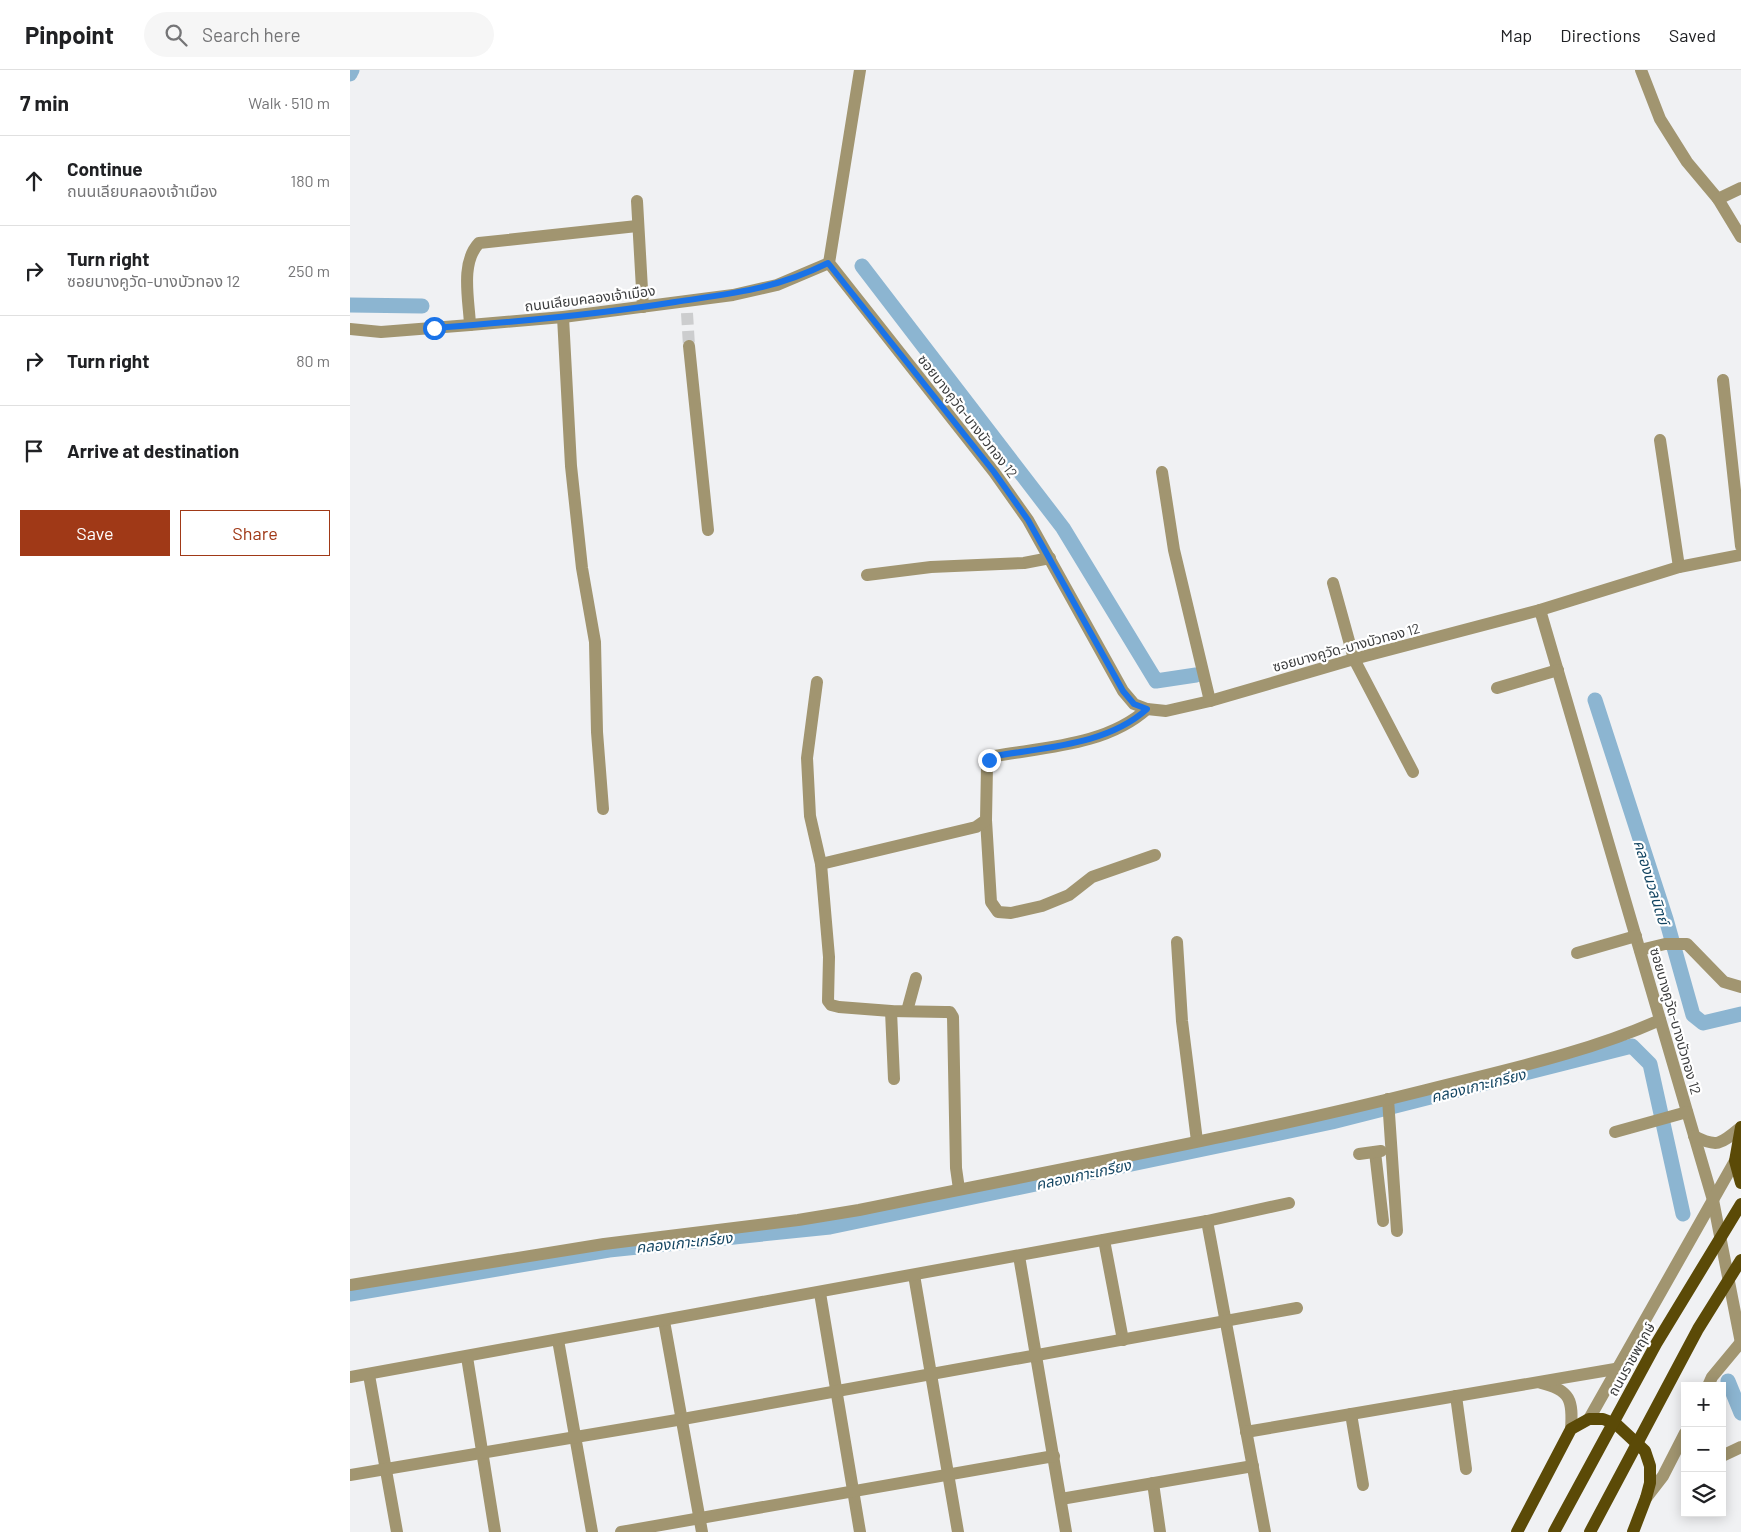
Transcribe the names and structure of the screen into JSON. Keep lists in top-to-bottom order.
{
  "streets": {
    "main road": ["ถนนราชพฤกษ์"],
    "street": ["ถนนเลียบคลองเจ้าเมือง", "ซอยบางคูวัด-บางบัวทอง 12"]
  },
  "crossings": [
    ["ถนนเลียบคลองเจ้าเมือง", "ซอยบางคูวัด-บางบัวทอง 12"]
  ],
  "water": ["คลองนวลนิตย์", "คลองเกาะเกรียง"],
  "page": {
    "header": "Pinpoint",
    "search": "Search here",
    "nav": ["Map", "Directions", "Saved"],
    "heading": ["7 min", "Walk · 510 m"],
    "list": [
      ["Continue", "ถนนเลียบคลองเจ้าเมือง", "180 m"],
      ["Turn right", "ซอยบางคูวัด-บางบัวทอง 12", "250 m"],
      ["Turn right", "80 m"],
      "Arrive at destination"
    ],
    "buttons": ["Save", "Share"],
    "map_buttons": ["+", "−"]
  }
}
